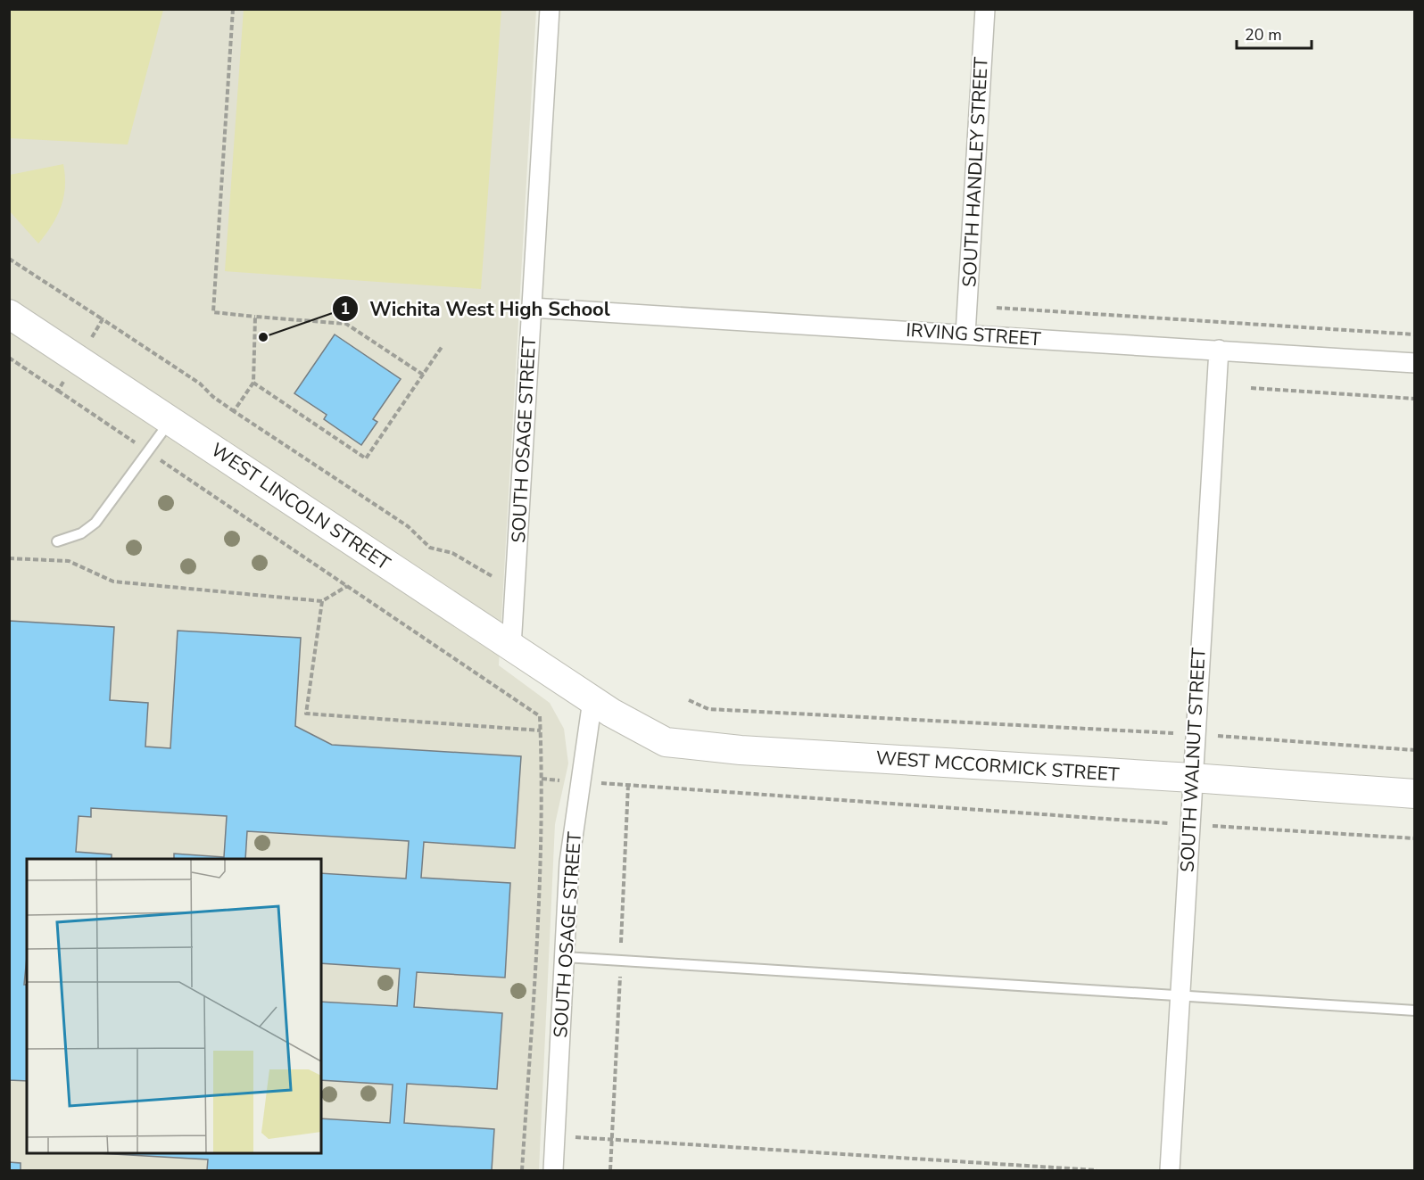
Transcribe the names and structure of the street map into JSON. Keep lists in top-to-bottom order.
{
  "streets": {
    "street": [
      "SOUTH HANDLEY STREET",
      "IRVING STREET",
      "SOUTH OSAGE STREET",
      "WEST LINCOLN STREET",
      "SOUTH WALNUT STREET",
      "WEST MCCORMICK STREET"
    ]
  },
  "crossings": [
    ["SOUTH HANDLEY STREET", "IRVING STREET"],
    ["IRVING STREET", "SOUTH OSAGE STREET"],
    ["IRVING STREET", "SOUTH WALNUT STREET"],
    ["SOUTH OSAGE STREET", "WEST LINCOLN STREET"],
    ["SOUTH OSAGE STREET", "WEST MCCORMICK STREET"],
    ["WEST LINCOLN STREET", "WEST MCCORMICK STREET"],
    ["SOUTH WALNUT STREET", "WEST MCCORMICK STREET"]
  ],
  "places": ["Wichita West High School"],
  "scale_bar": "20 m"
}
